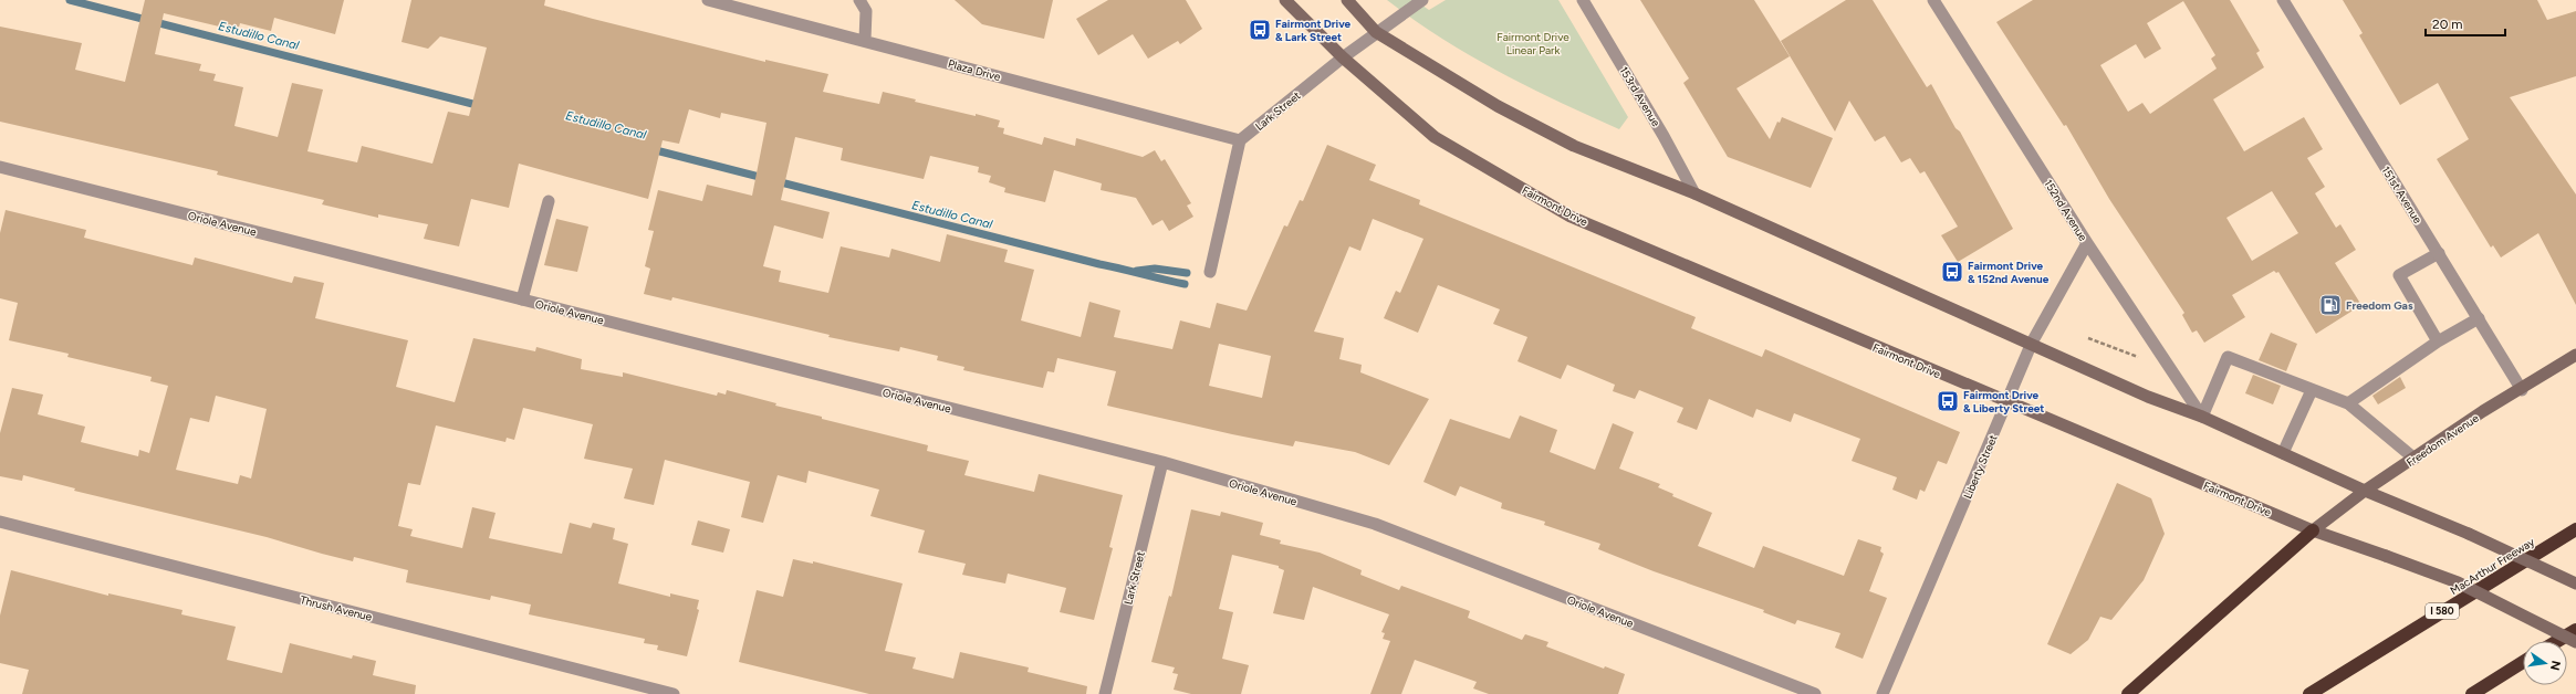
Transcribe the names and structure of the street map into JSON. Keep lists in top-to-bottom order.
{
  "streets": {
    "highway": ["MacArthur Freeway", "I 580"],
    "main road": ["Fairmont Drive", "Freedom Avenue"],
    "street": [
      "Plaza Drive",
      "153rd Avenue",
      "Lark Street",
      "151st Avenue",
      "152nd Avenue",
      "Oriole Avenue",
      "Liberty Street",
      "Thrush Avenue"
    ]
  },
  "crossings": [
    ["Plaza Drive", "Lark Street"],
    ["Lark Street", "Fairmont Drive"],
    ["Lark Street", "Oriole Avenue"],
    ["151st Avenue", "Freedom Avenue"],
    ["Fairmont Drive", "Freedom Avenue"],
    ["Fairmont Drive", "Liberty Street"],
    ["152nd Avenue", "Liberty Street"]
  ],
  "water": ["Estudillo Canal"],
  "parks": ["Fairmont Drive Linear Park"],
  "places": {
    "bus stop": ["Fairmont Drive & Lark Street", "Fairmont Drive & 152nd Avenue", "Fairmont Drive & Liberty Street"],
    "fuel station": ["Freedom Gas"]
  },
  "scale_bar": "20 m",
  "north": "right"
}
